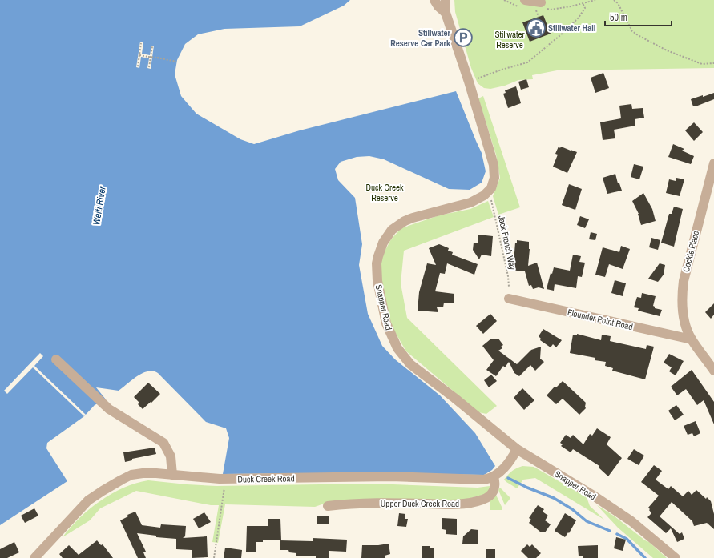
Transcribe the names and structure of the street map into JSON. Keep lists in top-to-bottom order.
{
  "streets": {
    "street": [
      "Cockle Place",
      "Snapper Road",
      "Flounder Point Road",
      "Duck Creek Road",
      "Upper Duck Creek Road"
    ],
    "path": ["Jack French Way"]
  },
  "crossings": [
    ["Cockle Place", "Flounder Point Road"],
    ["Duck Creek Road", "Upper Duck Creek Road"]
  ],
  "water": ["Wēiti River"],
  "parks": ["Stillwater Reserve", "Duck Creek Reserve"],
  "places": {
    "public building": ["Stillwater Hall"],
    "parking": ["Stillwater Reserve Car Park"]
  },
  "scale_bar": "50 m"
}
